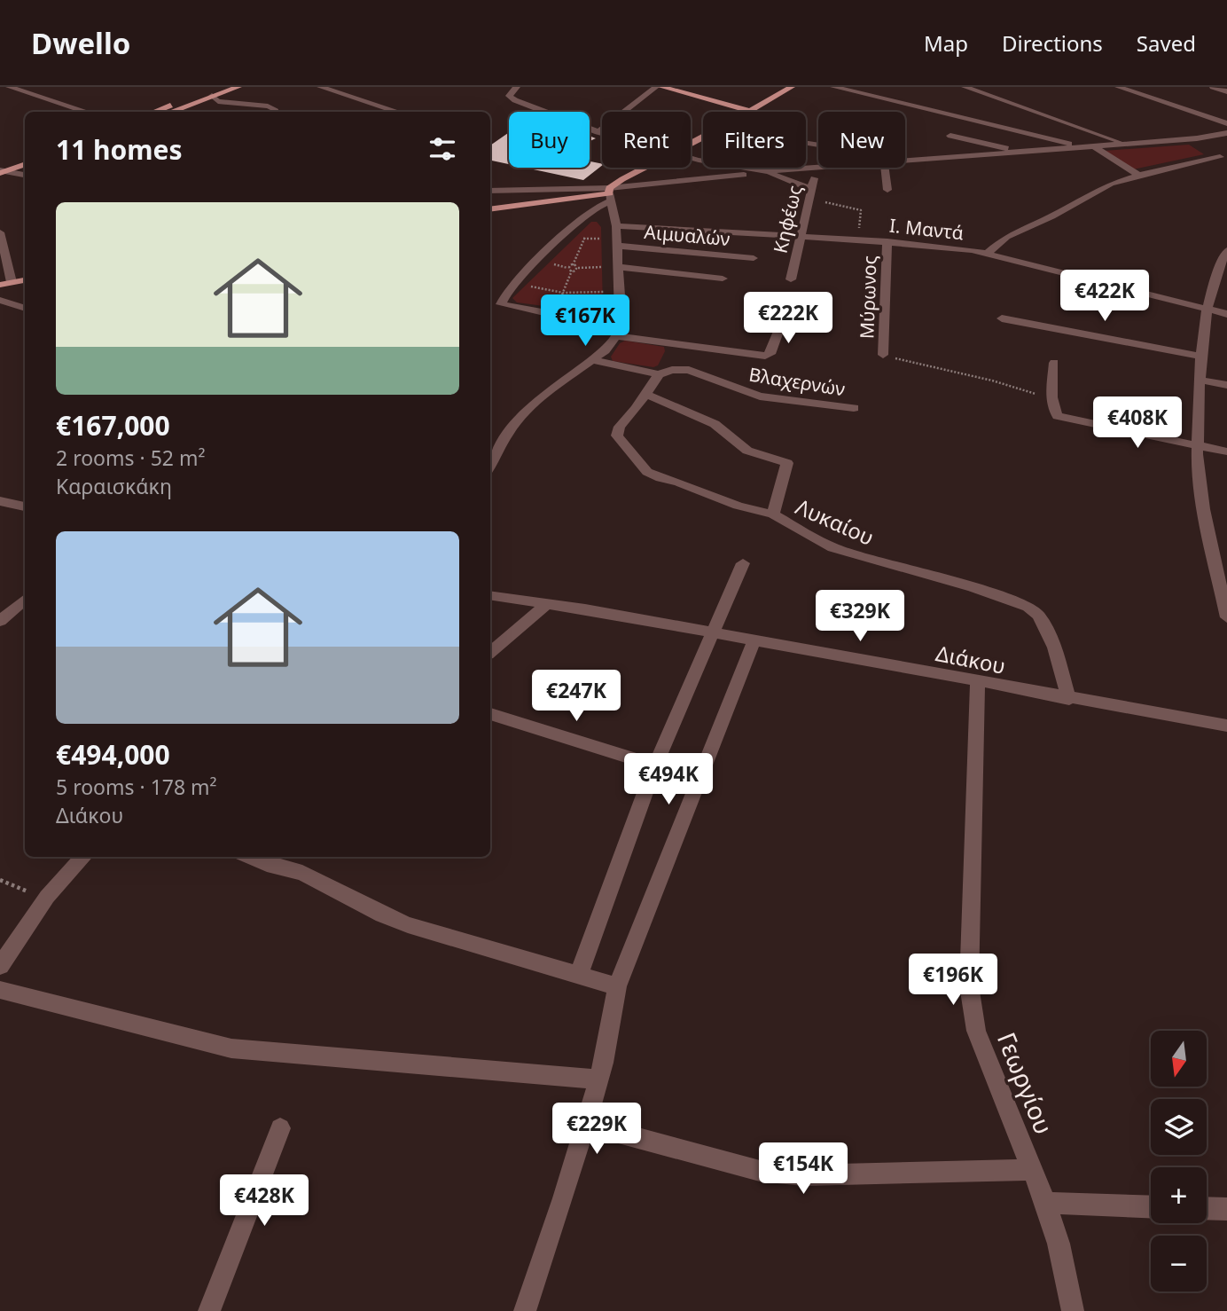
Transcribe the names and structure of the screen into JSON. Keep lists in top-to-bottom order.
{
  "streets": {
    "street": [
      "Κηφέως",
      "Ι. Μαντά",
      "Αιμυαλών",
      "Μύρωνος",
      "Βλαχερνών",
      "Λυκαίου",
      "Διάκου",
      "Γεωργίου"
    ]
  },
  "crossings": [
    ["Κηφέως", "Ι. Μαντά"],
    ["Ι. Μαντά", "Αιμυαλών"],
    ["Ι. Μαντά", "Μύρωνος"],
    ["Βλαχερνών", "Λυκαίου"],
    ["Λυκαίου", "Διάκου"],
    ["Διάκου", "Γεωργίου"]
  ],
  "north": "bottom",
  "page": {
    "header": "Dwello",
    "nav": ["Map", "Directions", "Saved"],
    "chip": [
      "Buy",
      "Rent",
      "Filters",
      "New"
    ],
    "heading": "11 homes",
    "list": [
      {
        "name": "€167,000",
        "note": "2 rooms · 52 m² · Καραισκάκη"
      },
      {
        "name": "€494,000",
        "note": "5 rooms · 178 m² · Διάκου"
      }
    ],
    "price": [
      "€422K",
      "€222K",
      "€167K",
      "€408K",
      "€329K",
      "€247K",
      "€494K",
      "€196K",
      "€229K",
      "€154K",
      "€428K"
    ],
    "map_buttons": ["+", "−"]
  }
}
